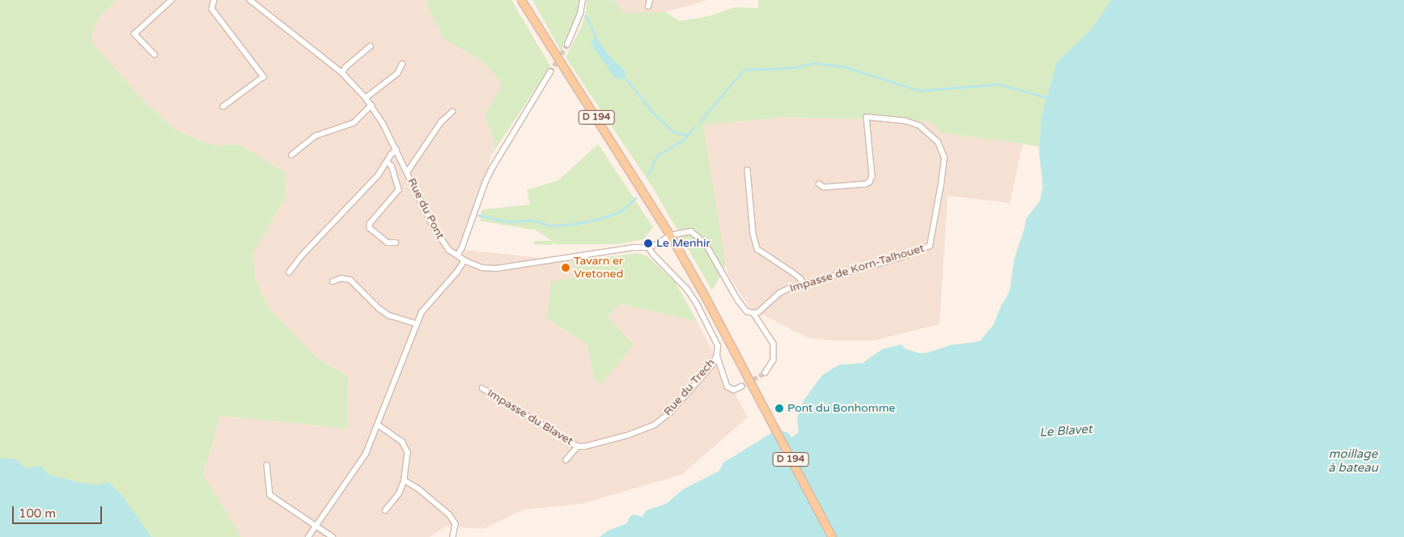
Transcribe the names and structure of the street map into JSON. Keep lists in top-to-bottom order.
{
  "streets": {
    "main road": ["D 194"],
    "street": [
      "Rue du Pont",
      "Impasse de Korn-Talhouet",
      "Rue du Trech",
      "Impasse du Blavet"
    ]
  },
  "crossings": [
    ["D 194", "Rue du Pont"],
    ["Rue du Pont", "Rue du Trech"],
    ["Rue du Trech", "Impasse du Blavet"]
  ],
  "water": ["Le Blavet", "moillage à bateau"],
  "places": ["Le Menhir", "Tavarn er Vretoned", "Pont du Bonhomme"],
  "scale_bar": "100 m"
}
